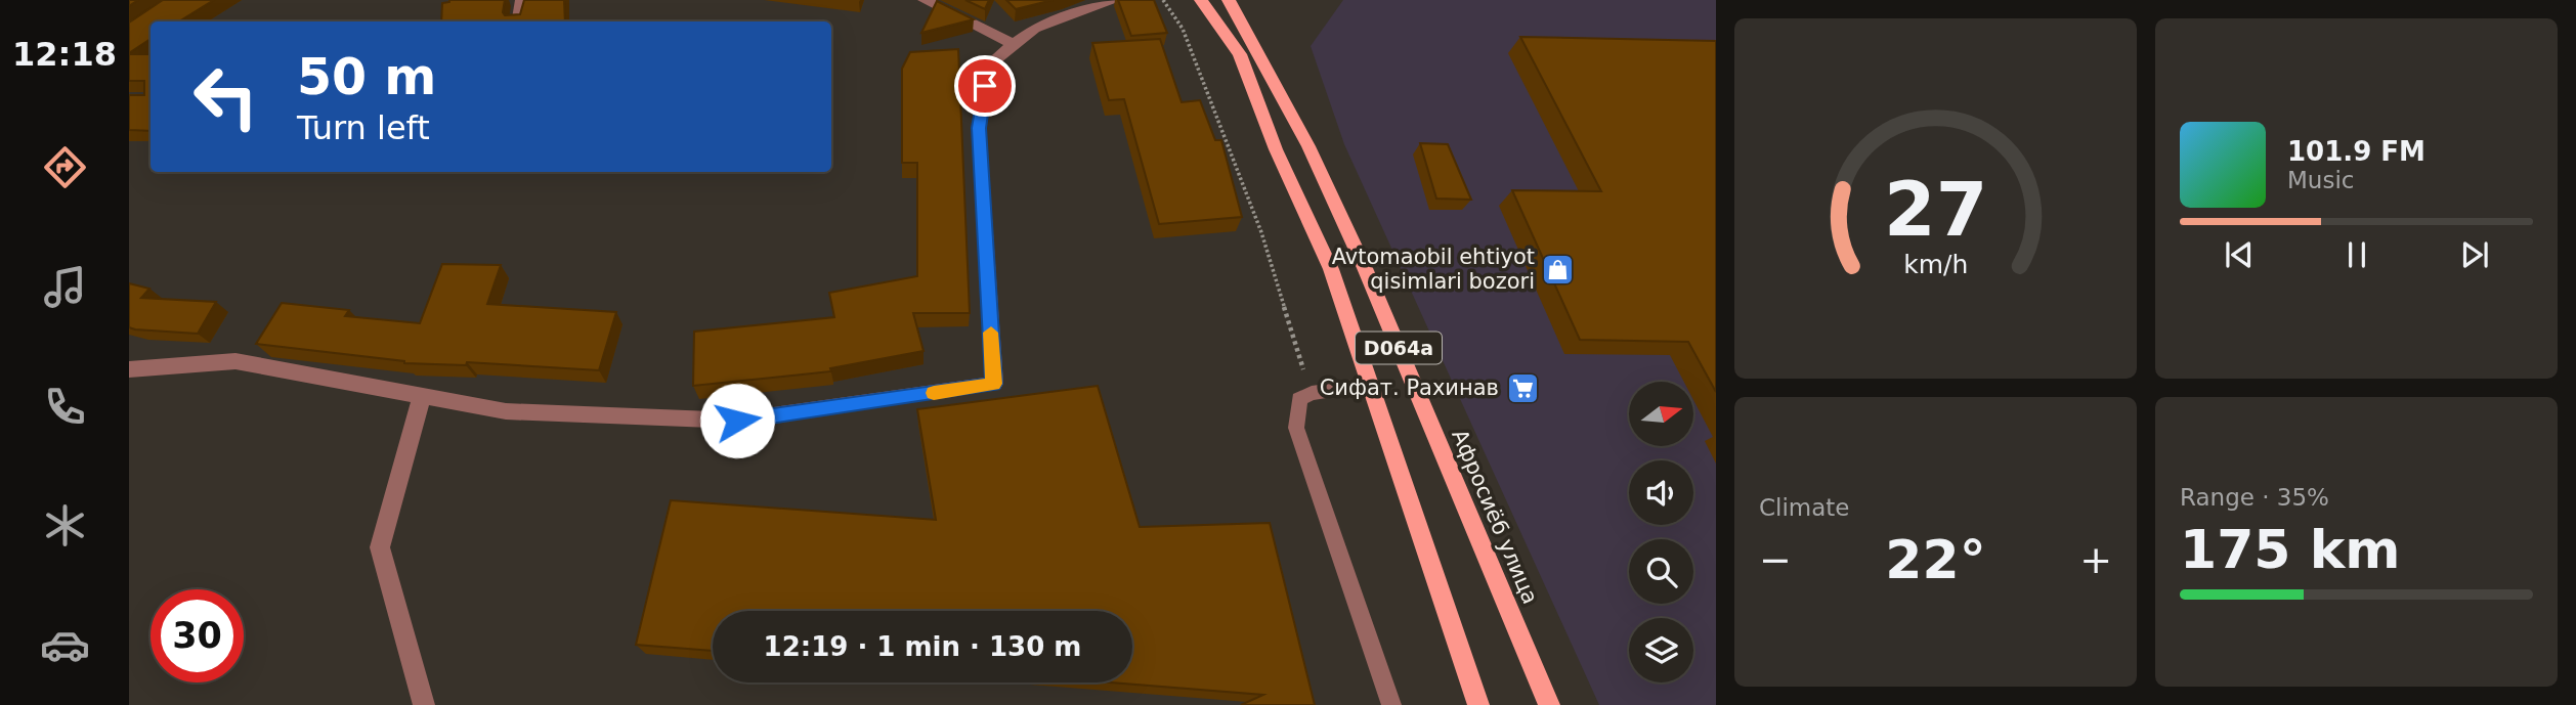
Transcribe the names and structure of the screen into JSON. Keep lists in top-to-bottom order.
{
  "streets": {
    "main road": ["D064a", "Афросиёб улица"]
  },
  "places": {
    "shop": ["Avtomaobil ehtiyot qisimlari bozori"],
    "supermarket": ["Сифат. Рахинав"]
  },
  "north": "right",
  "page": {
    "tabs": "12:18",
    "turn": ["50 m", "Turn left"],
    "song": ["101.9 FM", "Music"],
    "tile": [
      "Climate",
      ["Range · 35%", "175 km"]
    ],
    "heat": ["−", "22°", "+"],
    "limit": "30",
    "trip": "12:19 · 1 min · 130 m",
    "gauge": ["27", "km/h"]
  }
}
